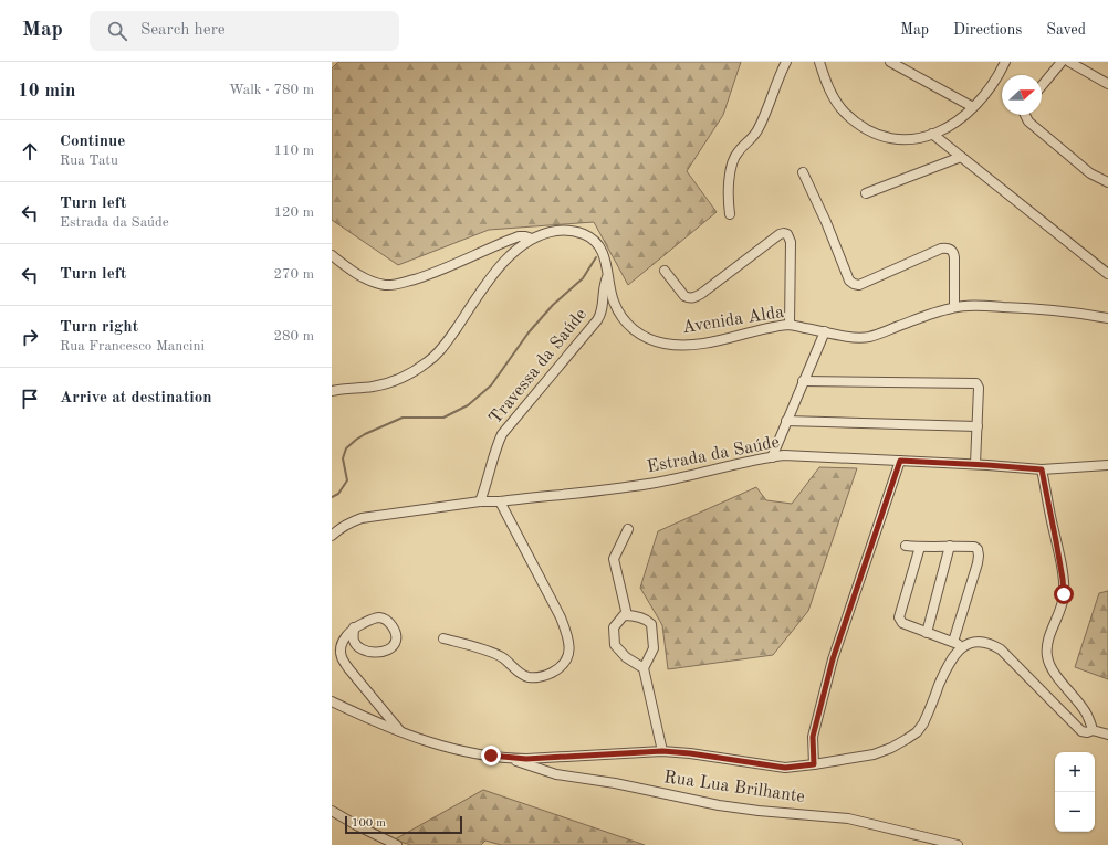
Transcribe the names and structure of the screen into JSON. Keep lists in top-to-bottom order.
{
  "streets": {
    "street": [
      "Avenida Alda",
      "Travessa da Saúde",
      "Estrada da Saúde",
      "Rua Lua Brilhante"
    ]
  },
  "crossings": [
    ["Avenida Alda", "Travessa da Saúde"],
    ["Travessa da Saúde", "Estrada da Saúde"]
  ],
  "scale_bar": "100 m",
  "north": "right",
  "page": {
    "header": "Map",
    "search": "Search here",
    "nav": ["Map", "Directions", "Saved"],
    "heading": ["10 min", "Walk · 780 m"],
    "list": [
      ["Continue", "Rua Tatu", "110 m"],
      ["Turn left", "Estrada da Saúde", "120 m"],
      ["Turn left", "270 m"],
      ["Turn right", "Rua Francesco Mancini", "280 m"],
      "Arrive at destination"
    ],
    "map_buttons": ["+", "−"],
    "scale": "100 m"
  }
}
